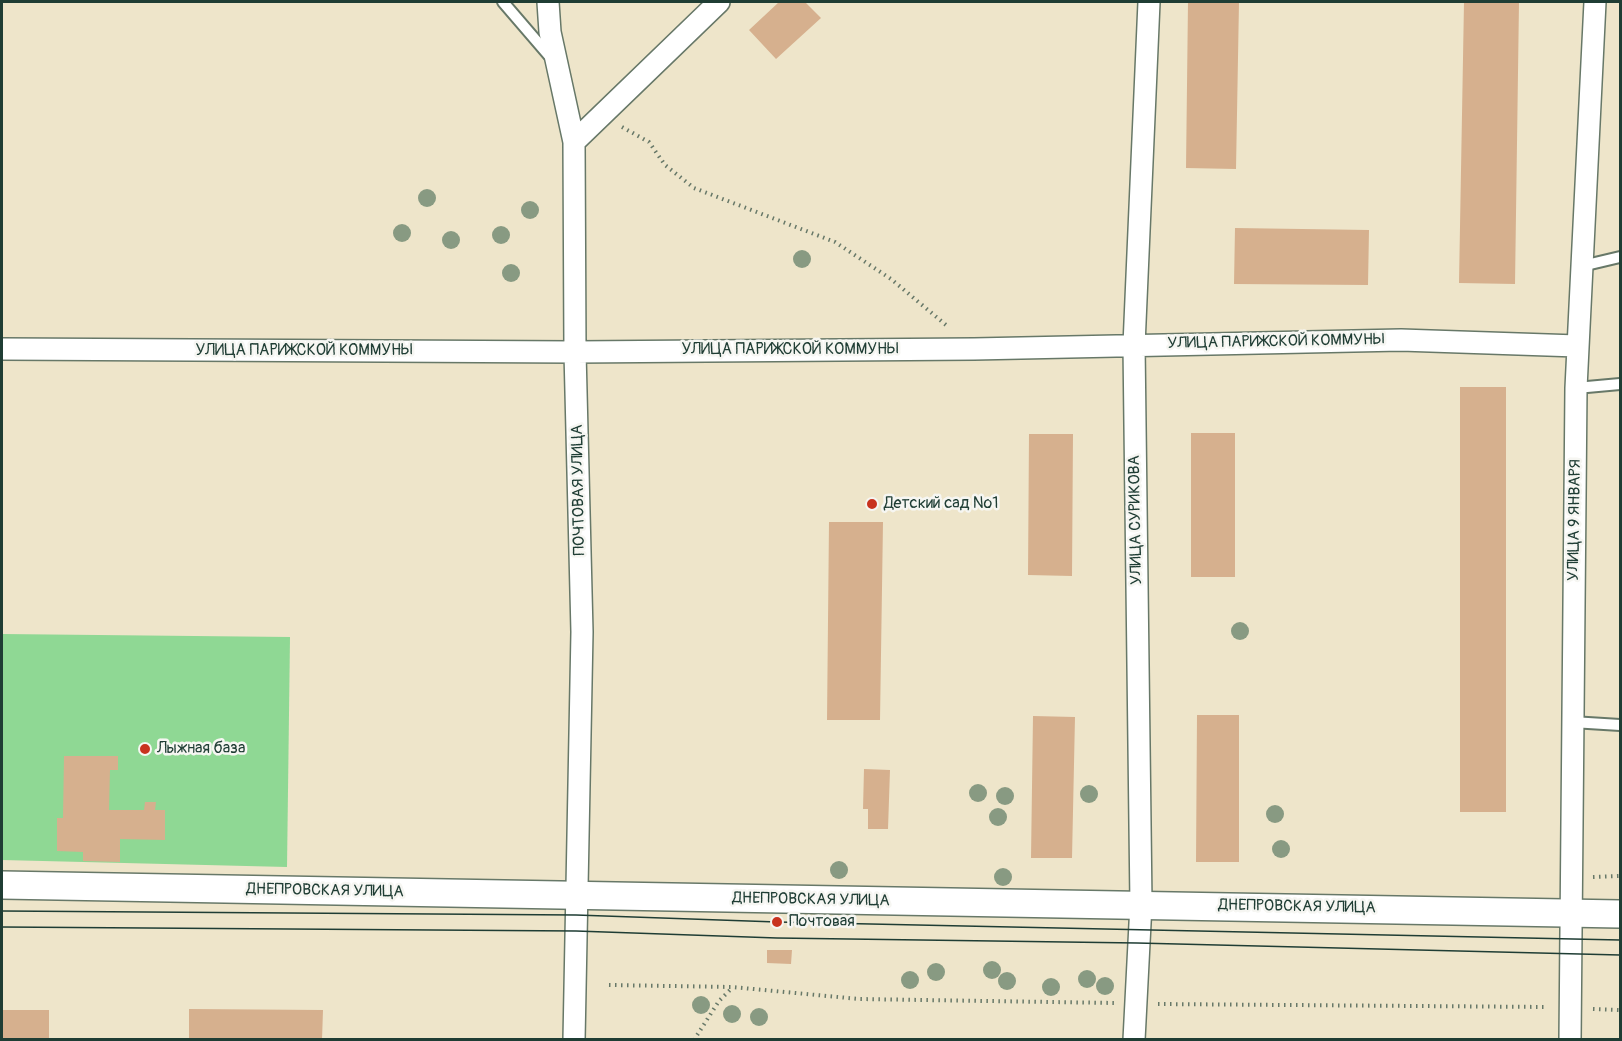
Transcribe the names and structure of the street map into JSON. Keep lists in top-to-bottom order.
{
  "streets": {
    "street": [
      "УЛИЦА ПАРИЖСКОЙ КОММУНЫ",
      "ПОЧТОВАЯ УЛИЦА",
      "УЛИЦА СУРИКОВА",
      "УЛИЦА 9 ЯНВАРЯ",
      "ДНЕПРОВСКАЯ УЛИЦА"
    ]
  },
  "crossings": [
    ["УЛИЦА ПАРИЖСКОЙ КОММУНЫ", "ПОЧТОВАЯ УЛИЦА"],
    ["УЛИЦА ПАРИЖСКОЙ КОММУНЫ", "УЛИЦА СУРИКОВА"],
    ["УЛИЦА ПАРИЖСКОЙ КОММУНЫ", "УЛИЦА 9 ЯНВАРЯ"],
    ["ПОЧТОВАЯ УЛИЦА", "ДНЕПРОВСКАЯ УЛИЦА"],
    ["УЛИЦА СУРИКОВА", "ДНЕПРОВСКАЯ УЛИЦА"],
    ["УЛИЦА 9 ЯНВАРЯ", "ДНЕПРОВСКАЯ УЛИЦА"]
  ],
  "places": ["Детский сад №1", "Лыжная база", "Почтовая"]
}
